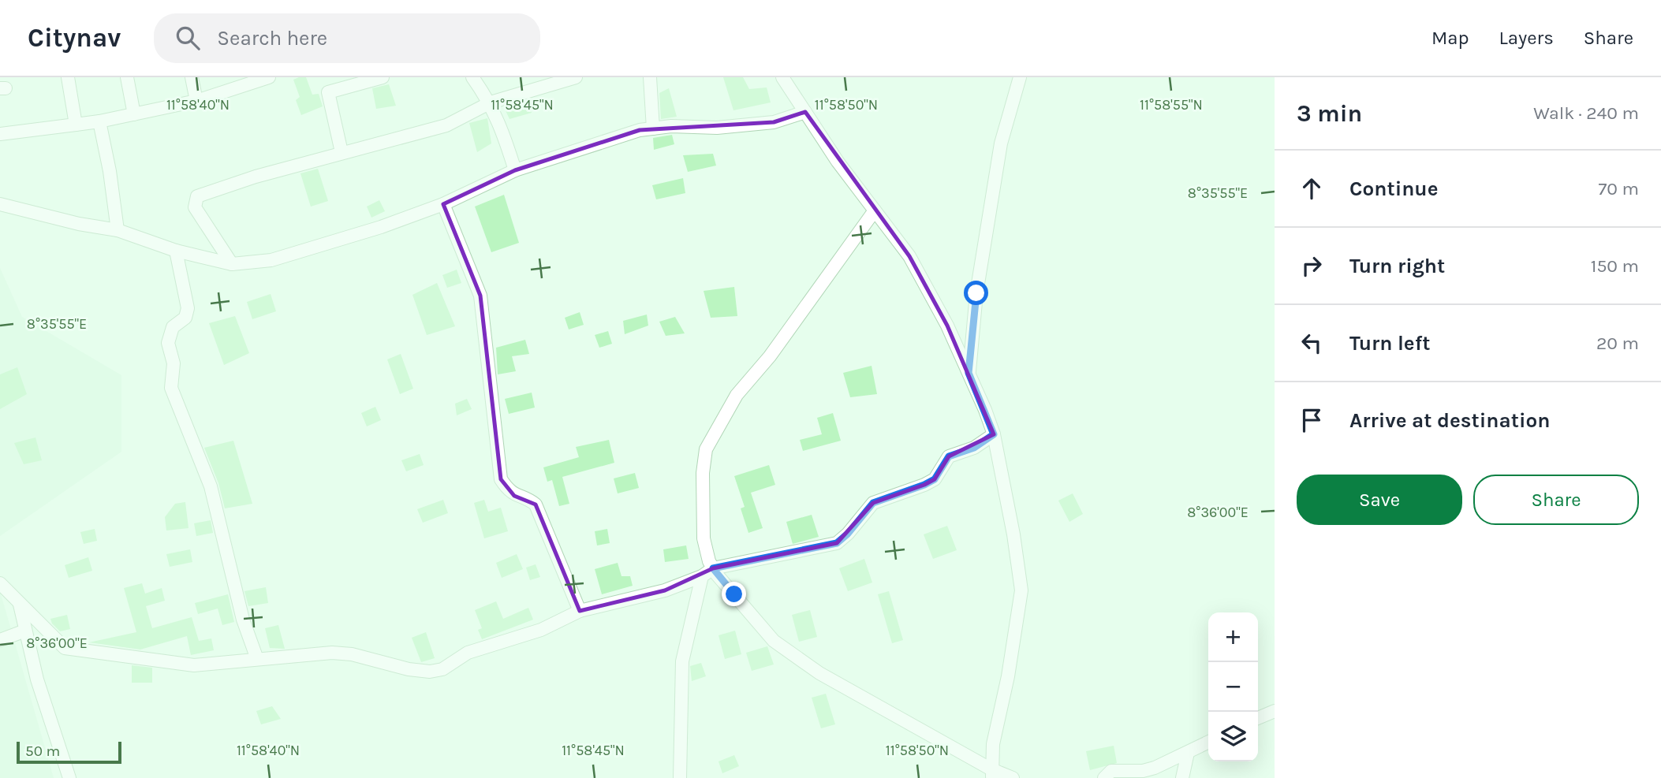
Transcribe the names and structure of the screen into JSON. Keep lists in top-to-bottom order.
{
  "scale_bar": "50 m",
  "page": {
    "header": "Citynav",
    "search": "Search here",
    "nav": ["Map", "Layers", "Share"],
    "heading": ["3 min", "Walk · 240 m"],
    "list": [
      ["Continue", "70 m"],
      ["Turn right", "150 m"],
      ["Turn left", "20 m"],
      "Arrive at destination"
    ],
    "buttons": ["Save", "Share"],
    "map_buttons": ["+", "−"],
    "scale": "50 m"
  },
  "coordinates": [
    "11°58'40\"N",
    "11°58'45\"N",
    "11°58'50\"N",
    "11°58'55\"N",
    "8°35'55\"E",
    "8°36'00\"E"
  ]
}
